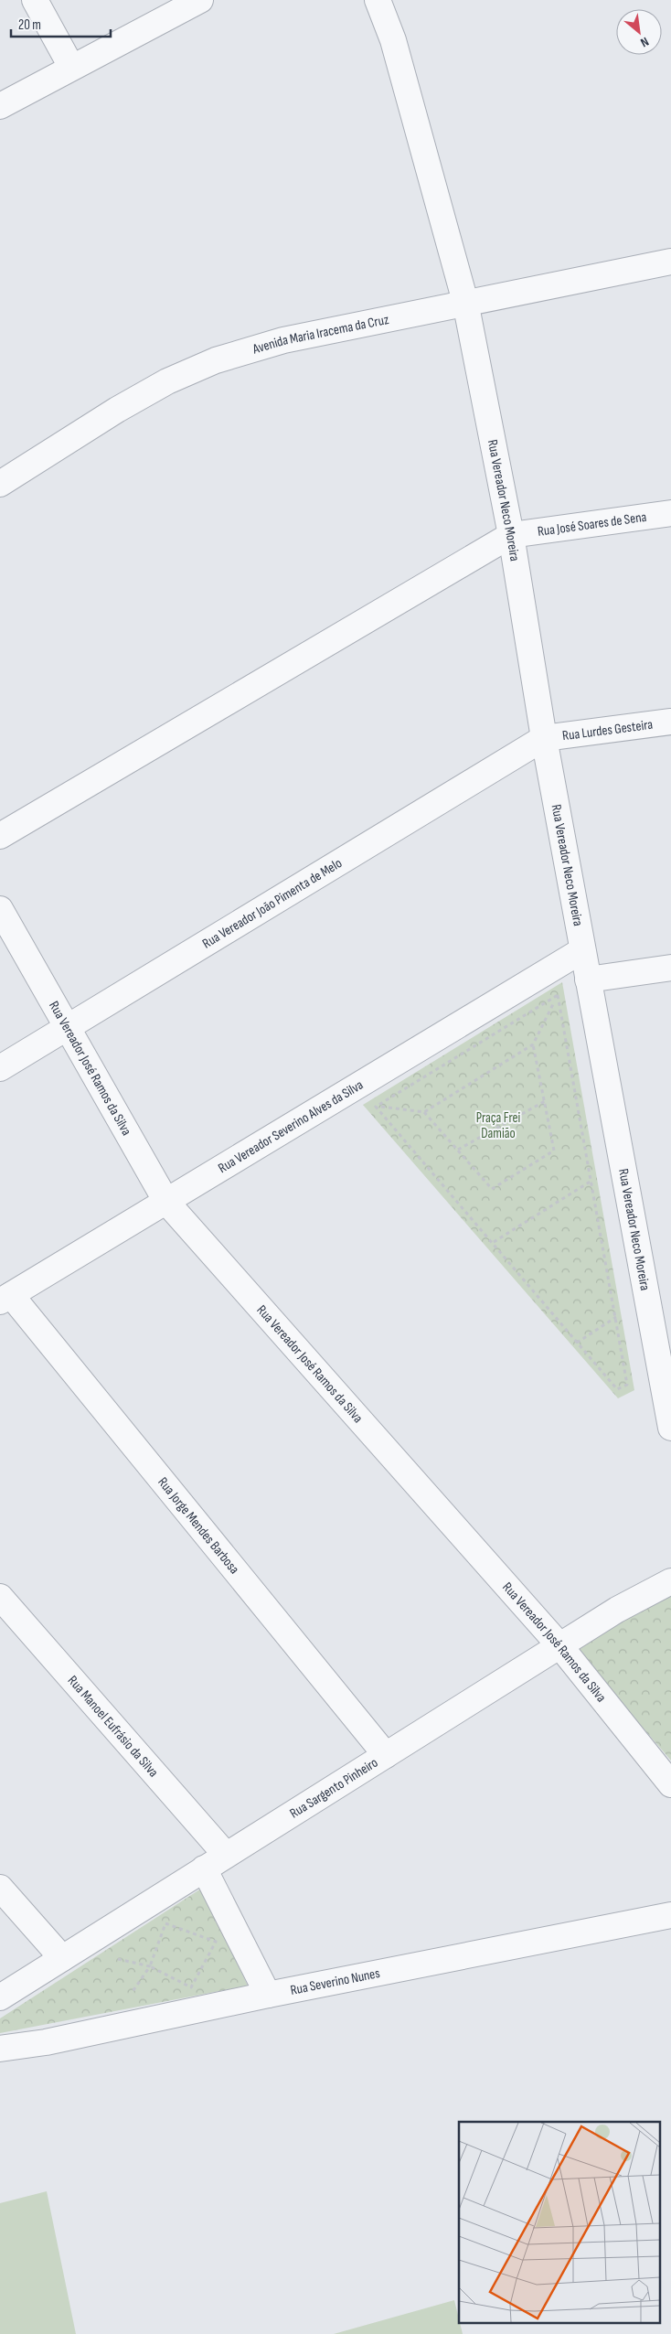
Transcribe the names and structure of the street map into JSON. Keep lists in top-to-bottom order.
{
  "streets": {
    "street": [
      "Avenida Maria Iracema da Cruz",
      "Rua Vereador Neco Moreira",
      "Rua José Soares de Sena",
      "Rua Lurdes Gesteira",
      "Rua Vereador João Pimenta de Melo",
      "Rua Vereador José Ramos da Silva",
      "Rua Vereador Severino Alves da Silva",
      "Rua Jorge Mendes Barbosa",
      "Rua Manoel Eufrásio da Silva",
      "Rua Sargento Pinheiro",
      "Rua Severino Nunes"
    ]
  },
  "crossings": [
    ["Avenida Maria Iracema da Cruz", "Rua Vereador Neco Moreira"],
    ["Rua Vereador Neco Moreira", "Rua José Soares de Sena"],
    ["Rua Vereador Neco Moreira", "Rua Lurdes Gesteira"],
    ["Rua Vereador Neco Moreira", "Rua Vereador João Pimenta de Melo"],
    ["Rua Vereador Neco Moreira", "Rua Vereador Severino Alves da Silva"],
    ["Rua Lurdes Gesteira", "Rua Vereador João Pimenta de Melo"],
    ["Rua Vereador João Pimenta de Melo", "Rua Vereador José Ramos da Silva"],
    ["Rua Vereador José Ramos da Silva", "Rua Vereador Severino Alves da Silva"],
    ["Rua Vereador José Ramos da Silva", "Rua Sargento Pinheiro"],
    ["Rua Vereador Severino Alves da Silva", "Rua Jorge Mendes Barbosa"],
    ["Rua Jorge Mendes Barbosa", "Rua Sargento Pinheiro"],
    ["Rua Manoel Eufrásio da Silva", "Rua Sargento Pinheiro"]
  ],
  "parks": ["Praça Frei Damião"],
  "scale_bar": "20 m",
  "north": "bottom right"
}
